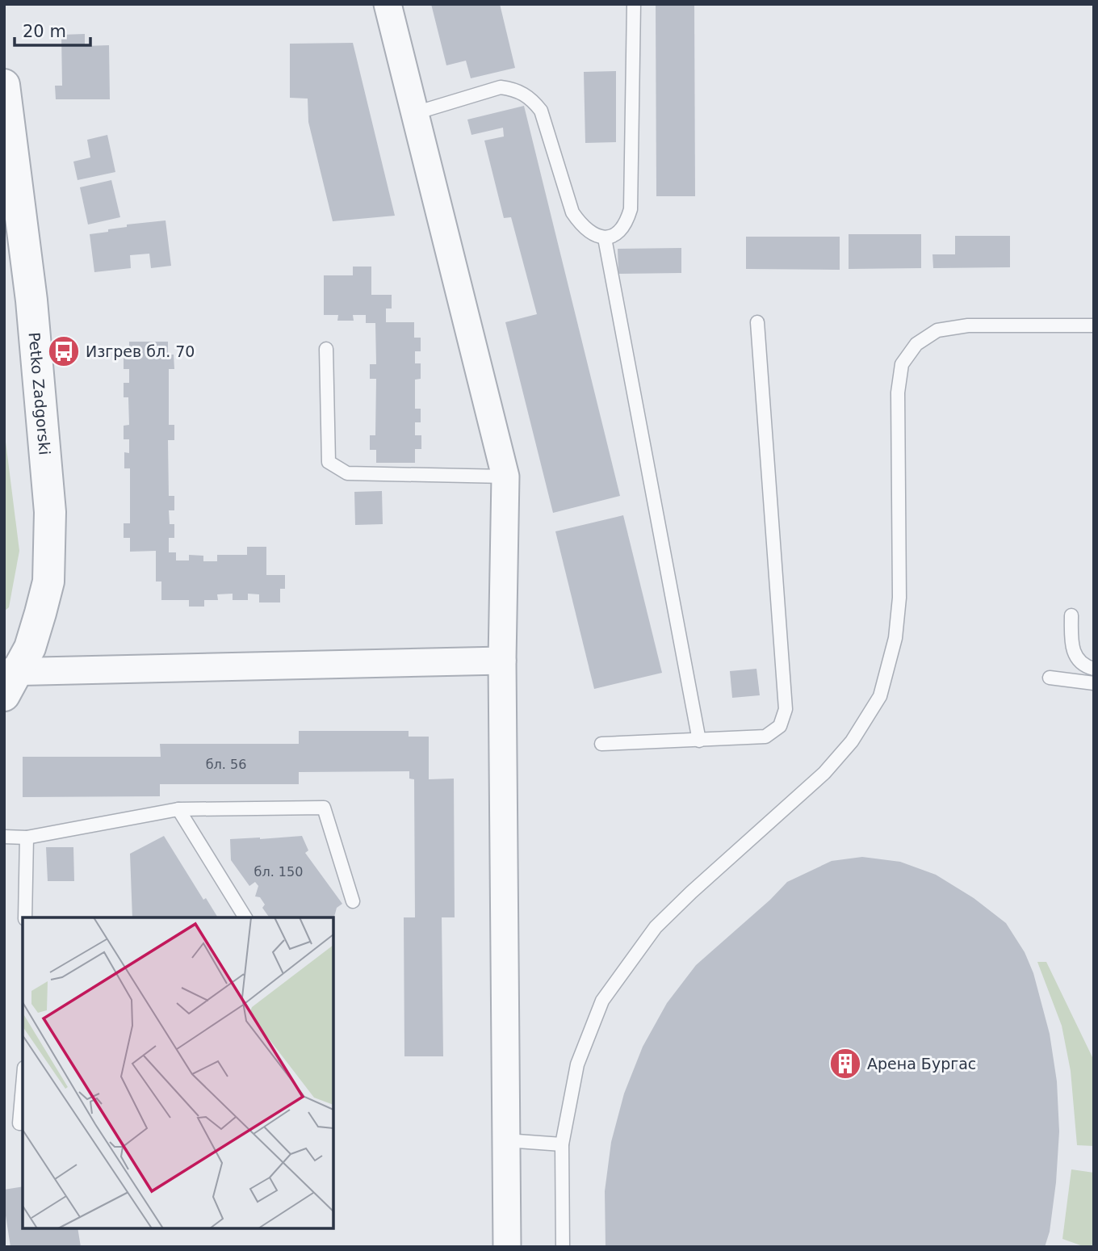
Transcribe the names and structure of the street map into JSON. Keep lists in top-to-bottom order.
{
  "streets": {
    "street": ["Petko Zadgorski"]
  },
  "places": {
    "bus stop": ["Изгрев бл. 70"],
    "building": ["Арена Бургас"]
  },
  "house_numbers": ["бл. 56", "бл. 150"],
  "scale_bar": "20 m"
}
